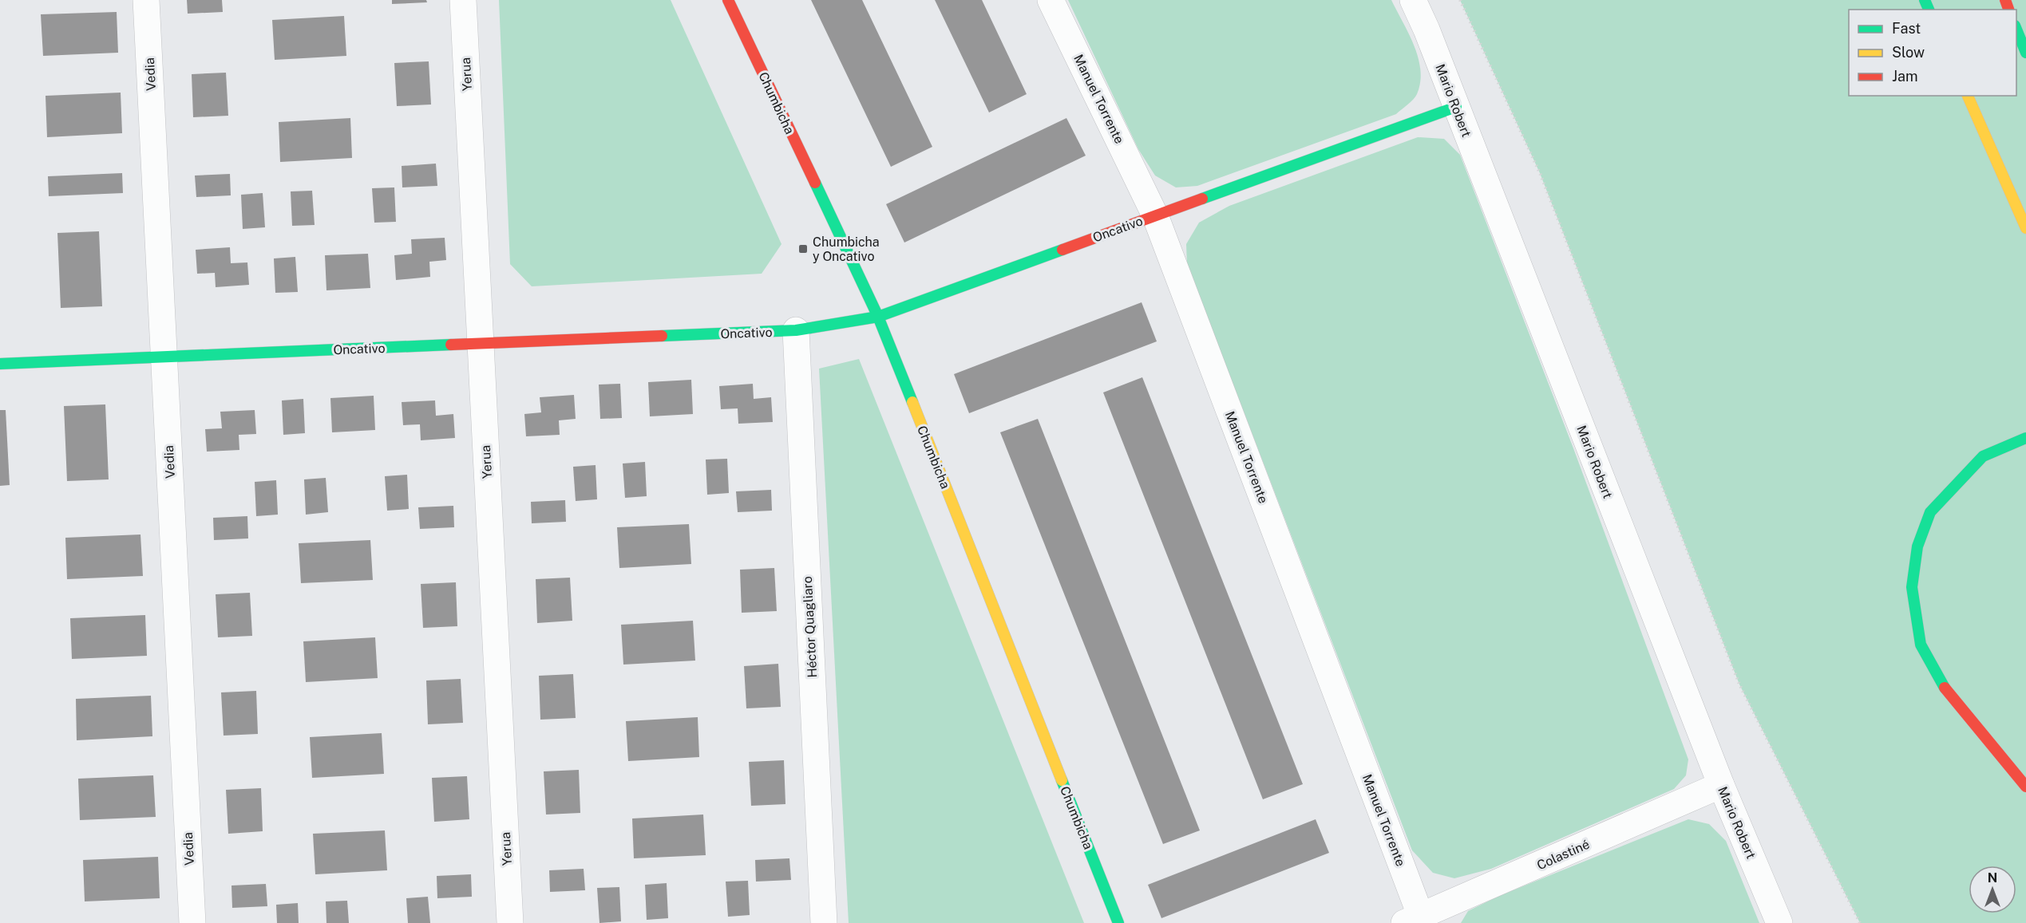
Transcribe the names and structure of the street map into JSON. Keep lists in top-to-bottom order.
{
  "streets": {
    "main road": ["Chumbicha", "Oncativo"],
    "street": [
      "Vedia",
      "Yerua",
      "Manuel Torrente",
      "Mario Robert",
      "Héctor Quagliaro",
      "Colastiné"
    ]
  },
  "crossings": [
    ["Vedia", "Oncativo"],
    ["Yerua", "Oncativo"],
    ["Manuel Torrente", "Oncativo"],
    ["Manuel Torrente", "Colastiné"],
    ["Mario Robert", "Oncativo"],
    ["Mario Robert", "Colastiné"],
    ["Chumbicha", "Oncativo"],
    ["Oncativo", "Héctor Quagliaro"]
  ],
  "places": {
    "transit": ["Chumbicha y Oncativo"]
  },
  "legend": ["Fast", "Slow", "Jam"],
  "north": "top"
}
